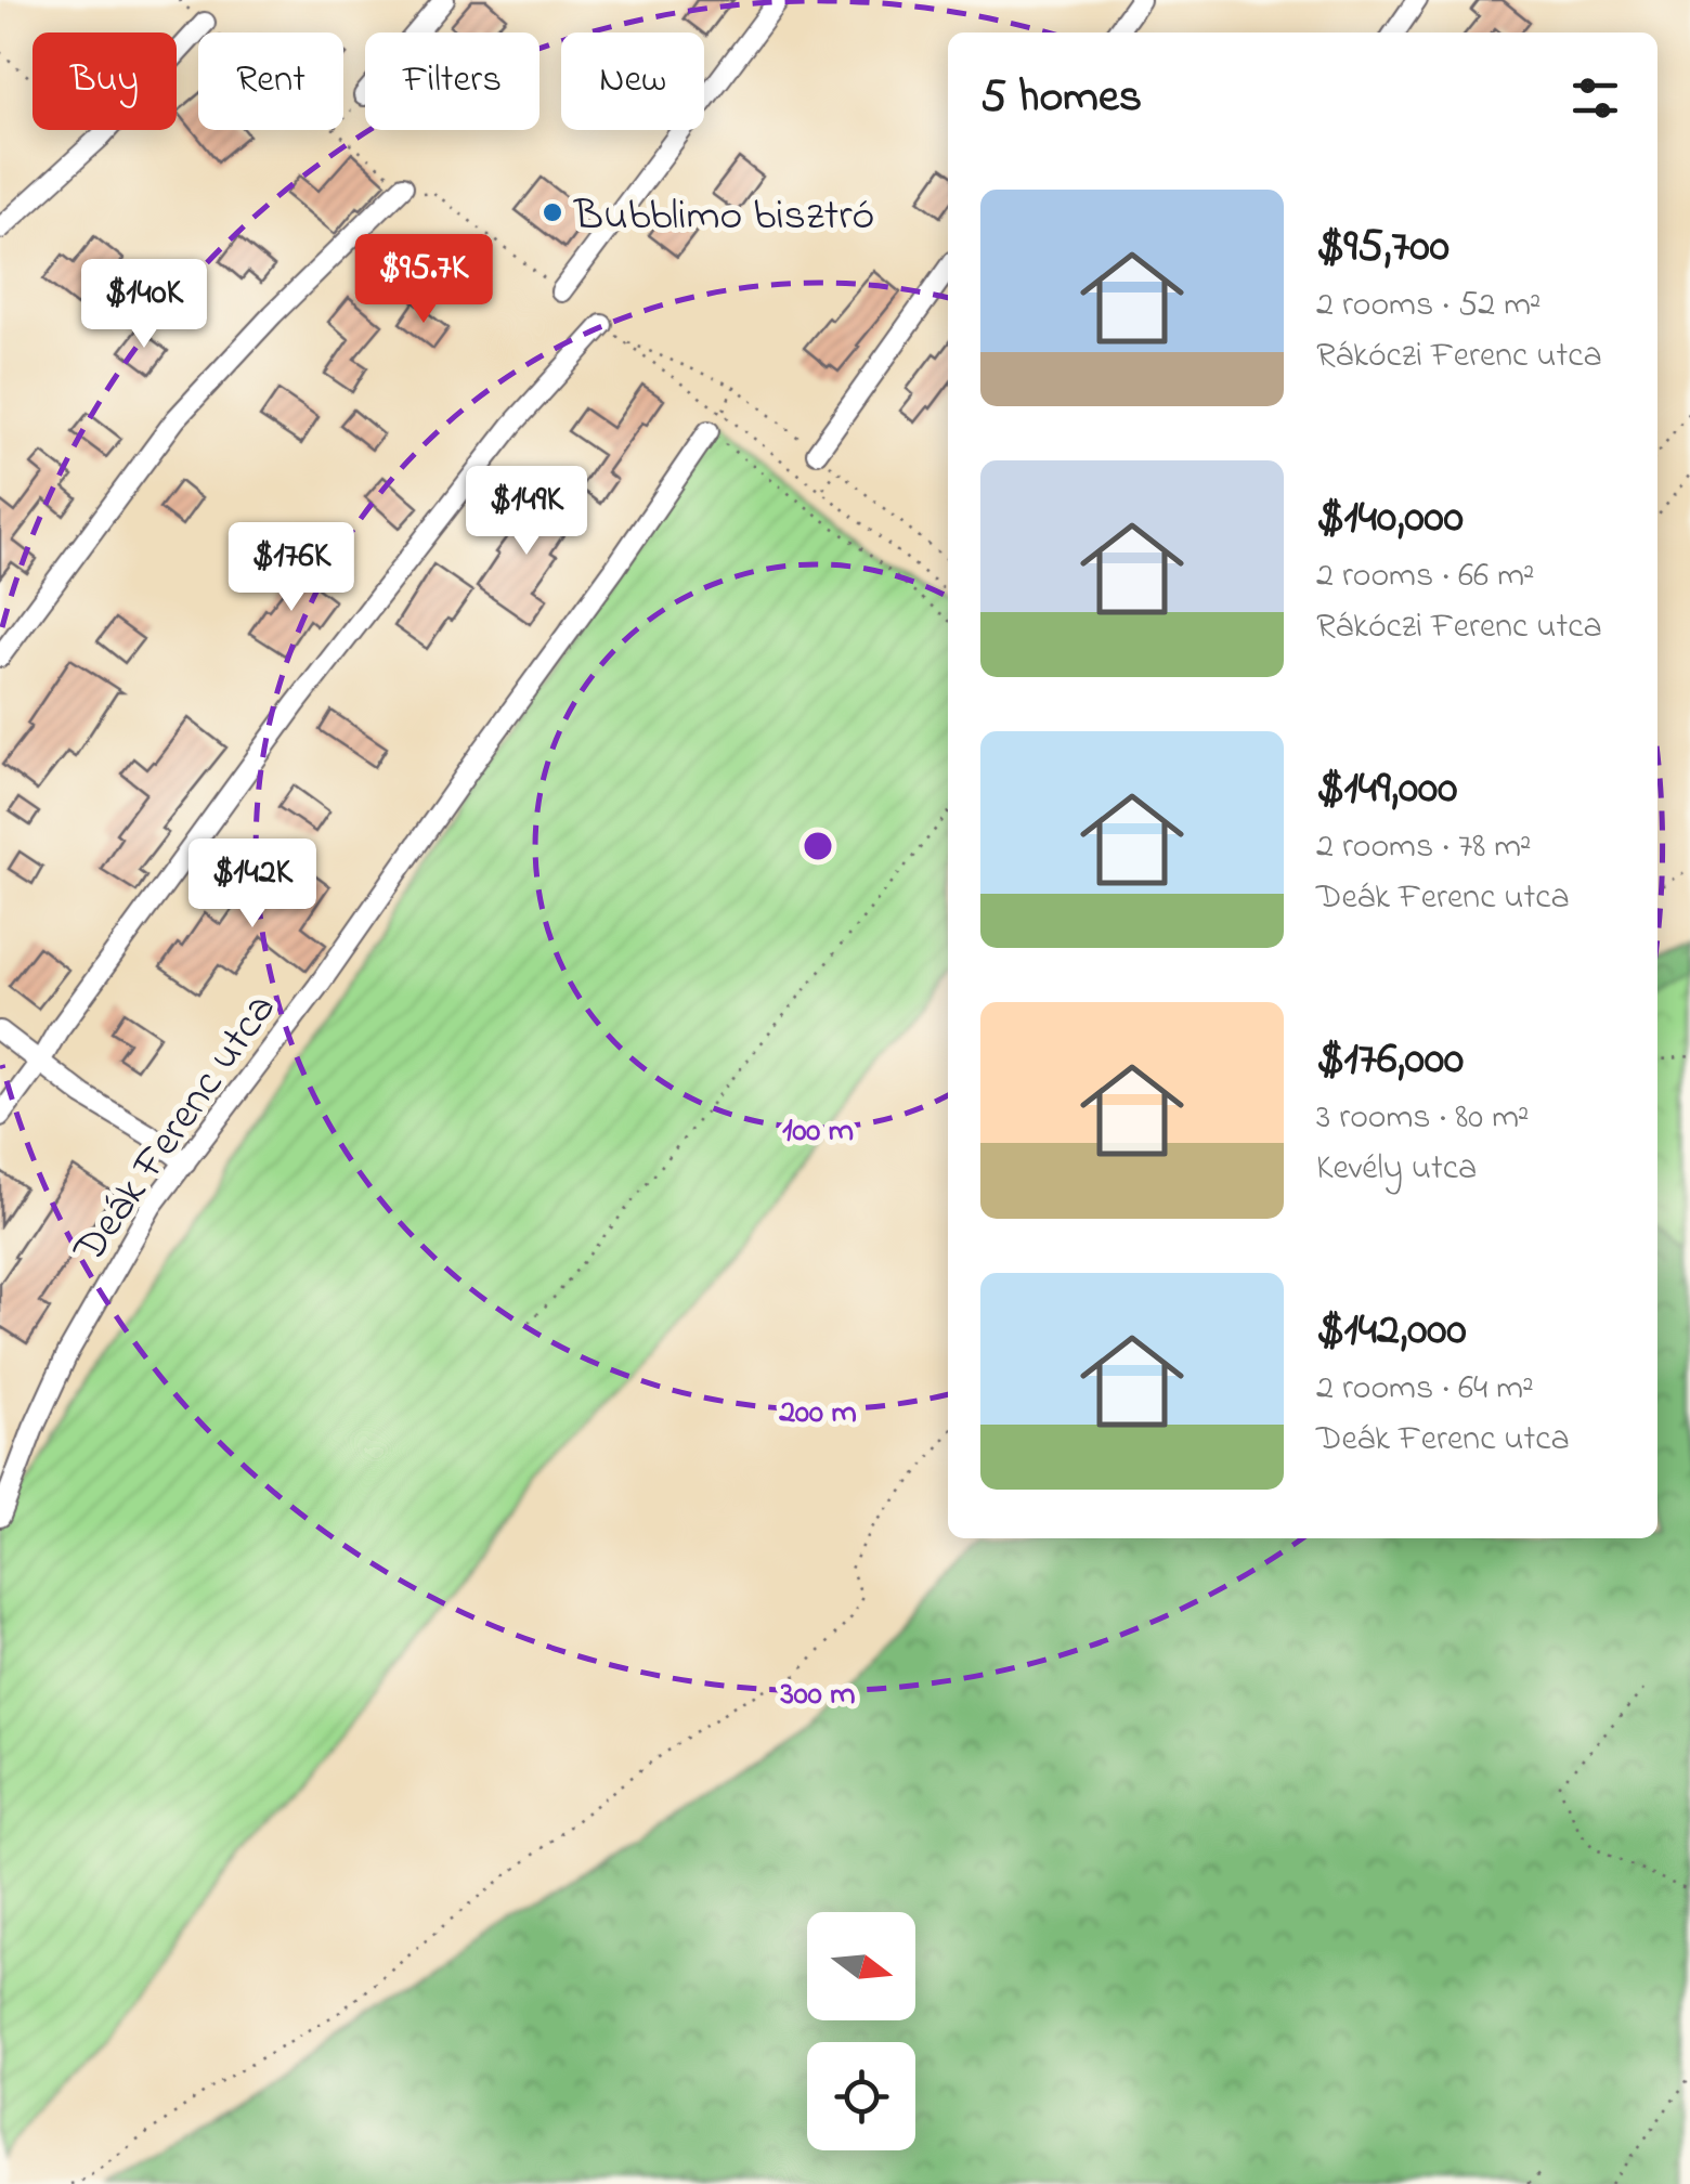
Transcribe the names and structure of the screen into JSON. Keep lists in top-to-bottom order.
{
  "streets": {
    "street": ["Deák Ferenc utca"]
  },
  "places": ["Bubblimo bisztró"],
  "north": "right",
  "page": {
    "chip": [
      "Buy",
      "Rent",
      "Filters",
      "New"
    ],
    "heading": "5 homes",
    "list": [
      {
        "name": "$95,700",
        "note": "2 rooms · 52 m² · Rákóczi Ferenc utca"
      },
      {
        "name": "$140,000",
        "note": "2 rooms · 66 m² · Rákóczi Ferenc utca"
      },
      {
        "name": "$149,000",
        "note": "2 rooms · 78 m² · Deák Ferenc utca"
      },
      {
        "name": "$176,000",
        "note": "3 rooms · 80 m² · Kevély utca"
      },
      {
        "name": "$142,000",
        "note": "2 rooms · 64 m² · Deák Ferenc utca"
      }
    ],
    "price": [
      "$95.7K",
      "$140K",
      "$149K",
      "$176K",
      "$142K"
    ]
  },
  "rings": ["100 m", "200 m", "300 m"]
}
